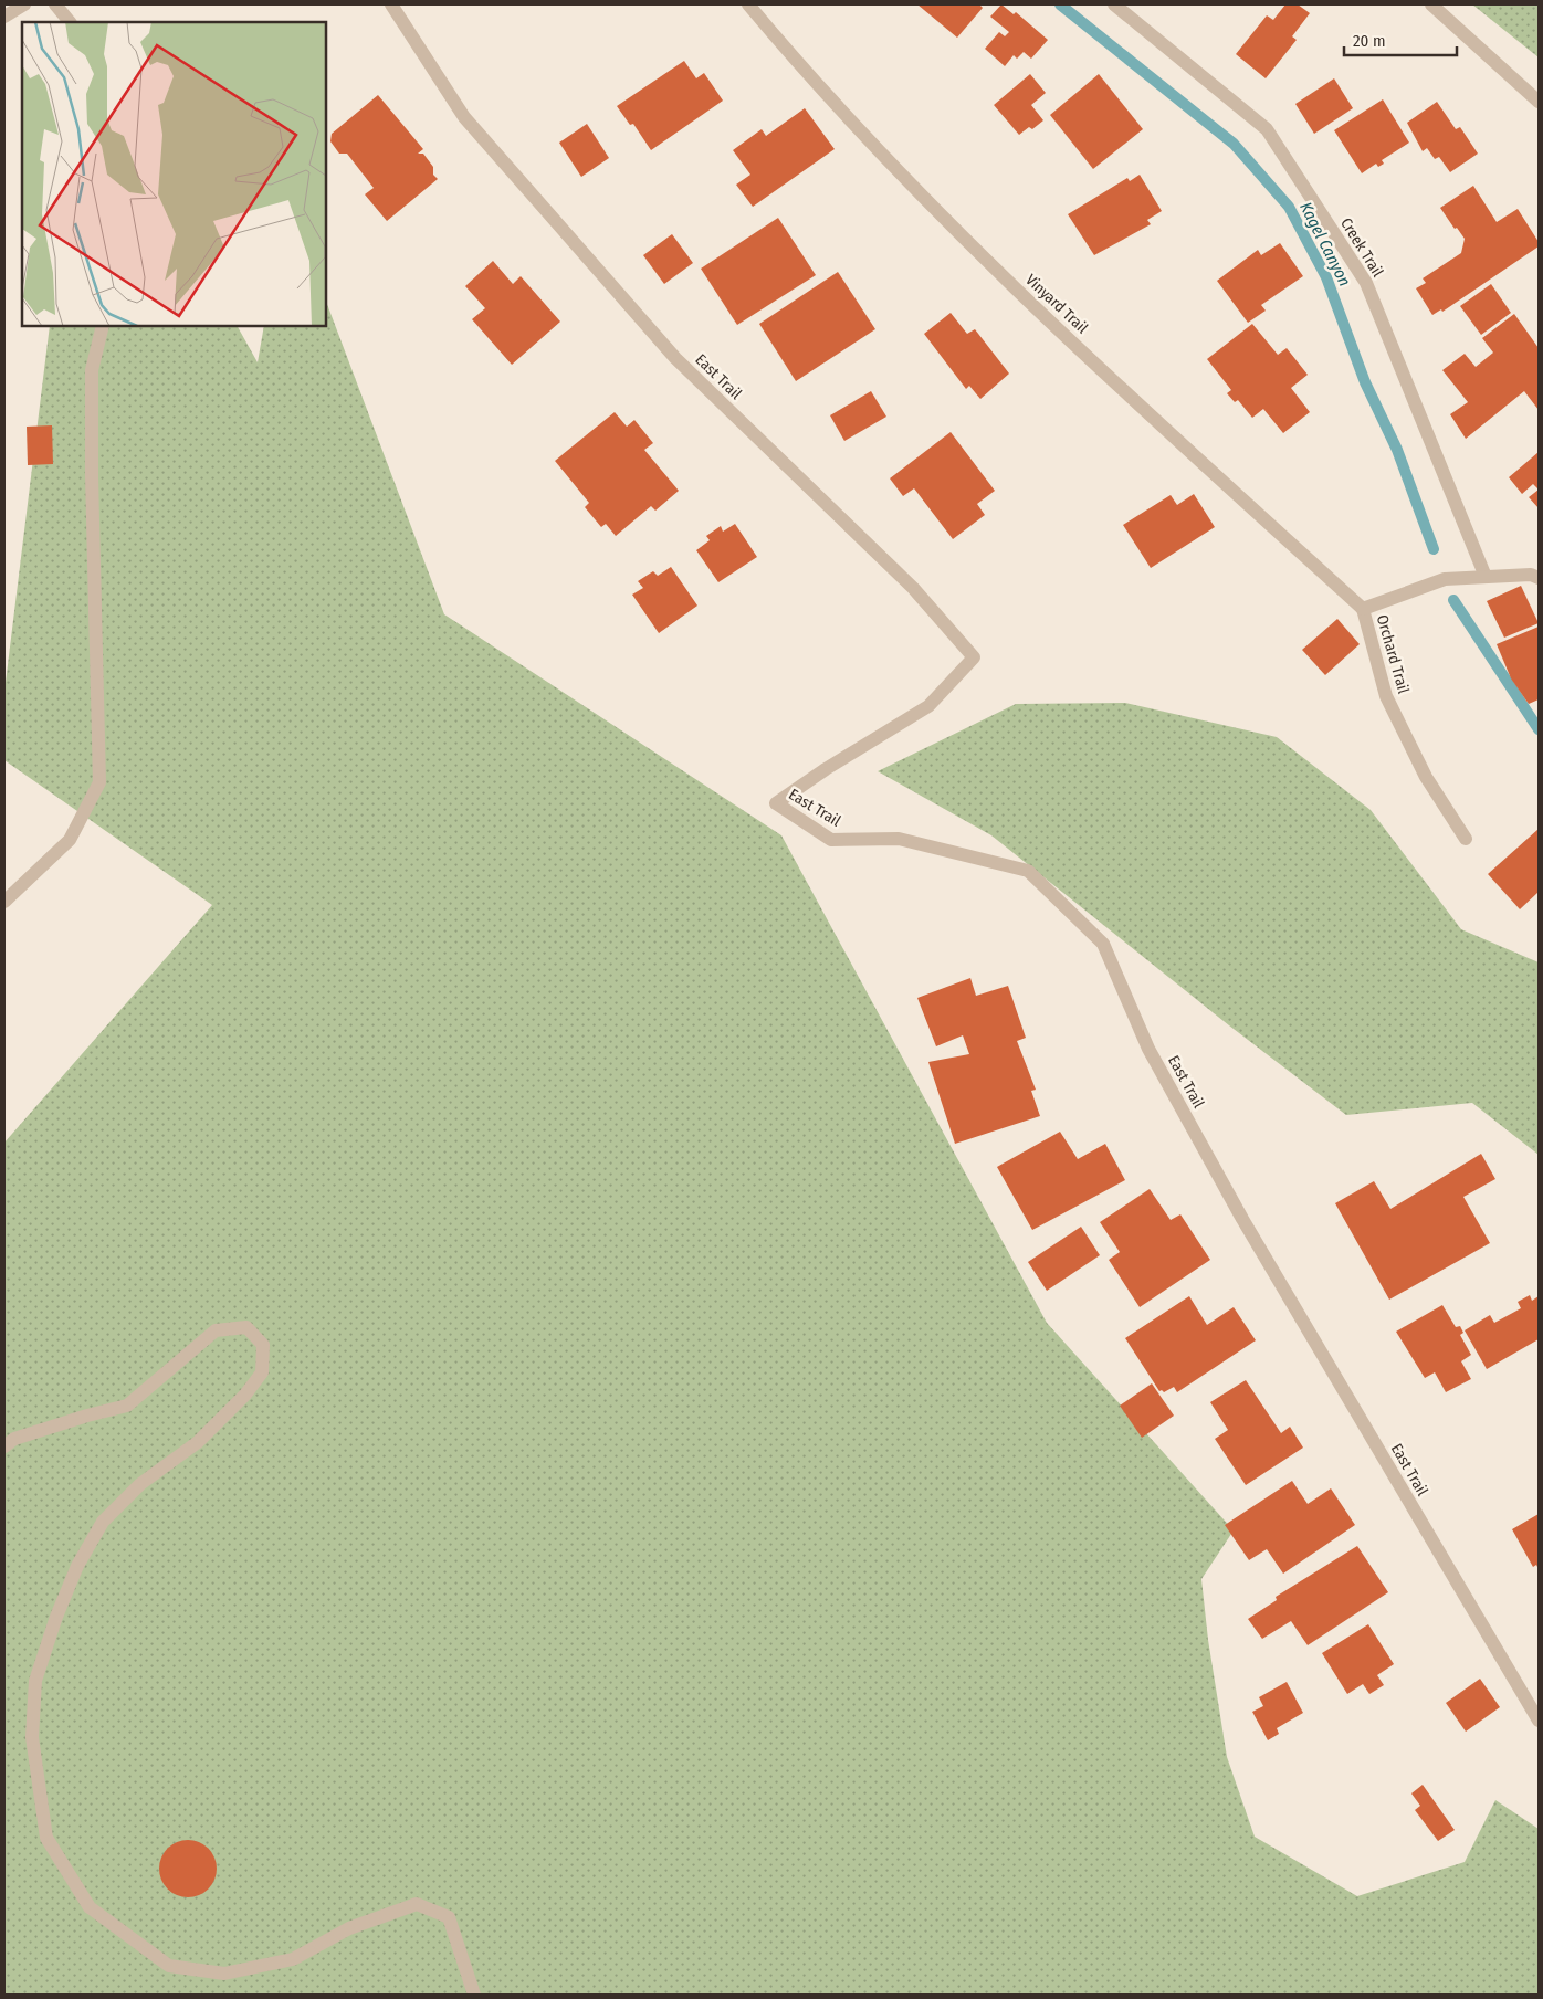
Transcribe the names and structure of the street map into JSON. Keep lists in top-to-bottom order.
{
  "streets": {
    "street": [
      "Creek Trail",
      "Vinyard Trail",
      "East Trail",
      "Orchard Trail"
    ]
  },
  "crossings": [
    ["Creek Trail", "Orchard Trail"],
    ["Vinyard Trail", "Orchard Trail"]
  ],
  "water": ["Kagel Canyon"],
  "scale_bar": "20 m"
}
